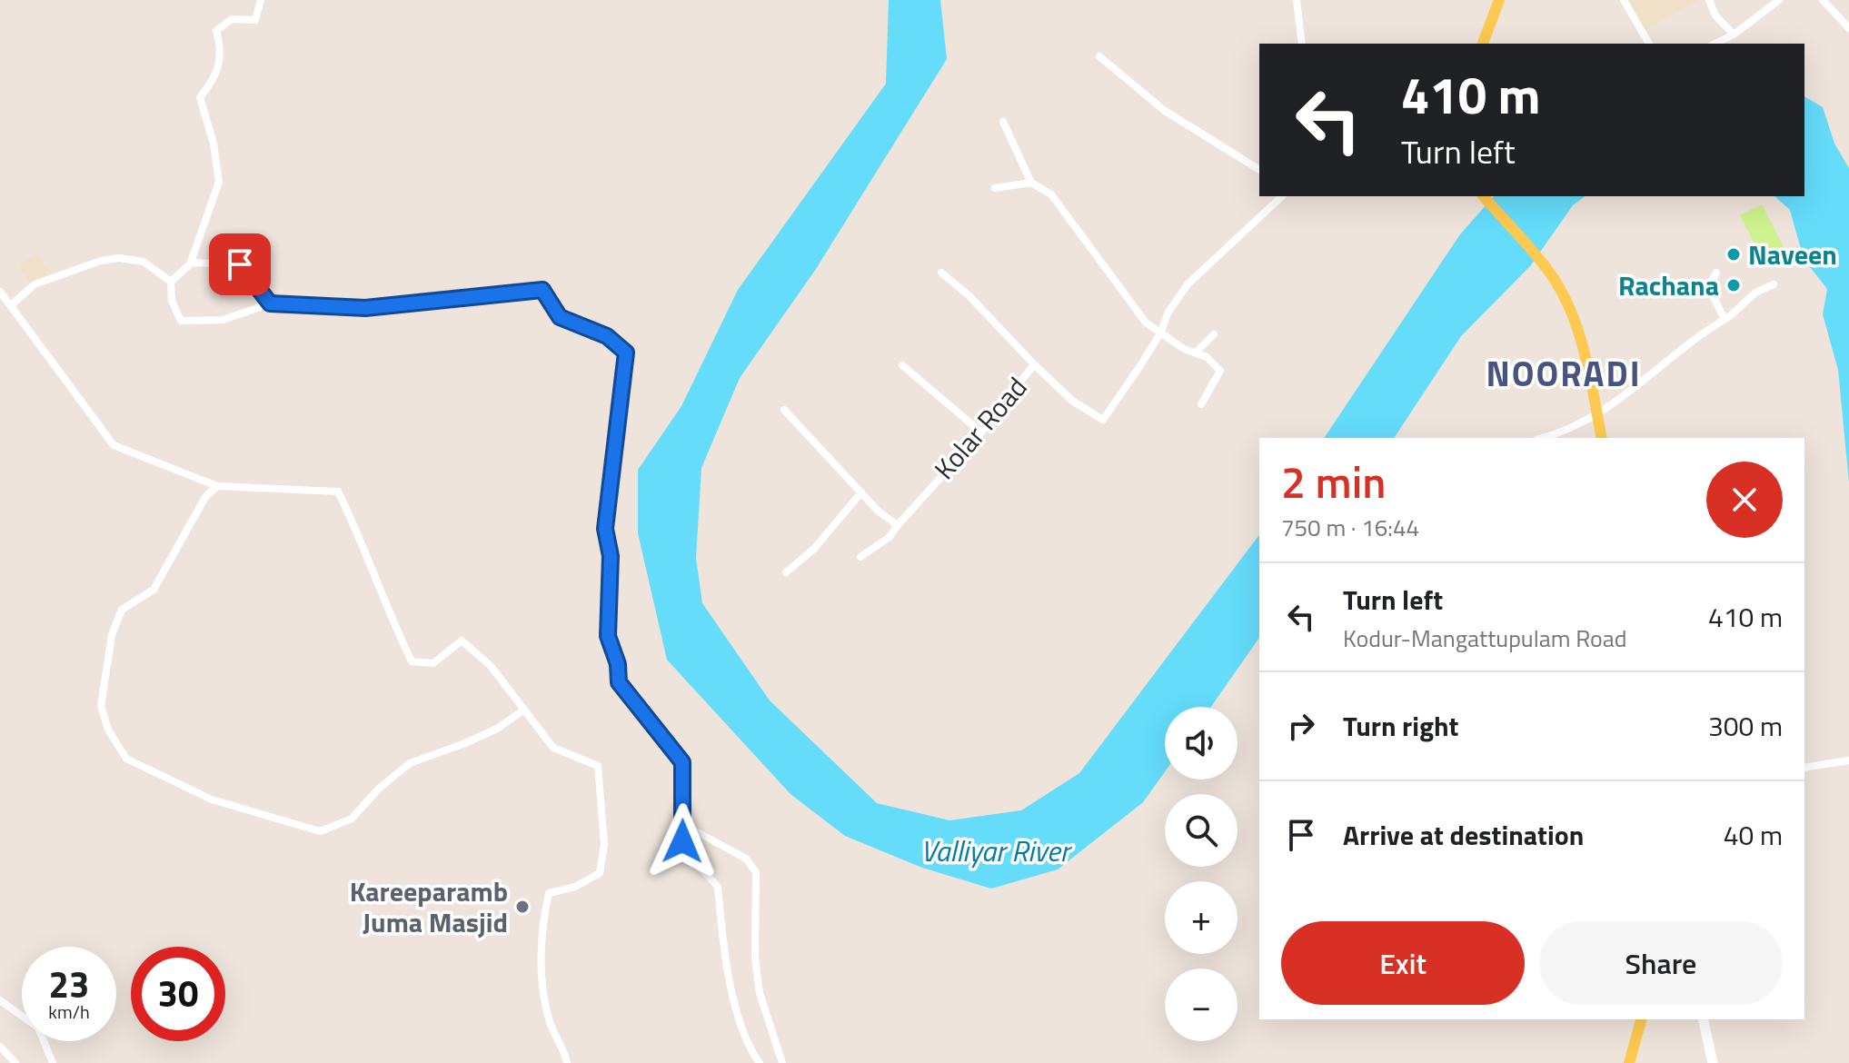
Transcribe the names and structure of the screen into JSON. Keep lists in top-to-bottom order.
{
  "streets": {
    "street": ["Kolar Road"]
  },
  "districts": ["NOORADI"],
  "water": ["Valliyar River"],
  "places": ["Naveen", "Rachana", "Kareeparamb Juma Masjid"],
  "page": {
    "turn": ["410 m", "Turn left"],
    "heading": ["2 min", "750 m · 16:44"],
    "list": [
      {
        "name": "Turn left",
        "note": "Kodur-Mangattupulam Road",
        "value": "410 m"
      },
      {
        "name": "Turn right",
        "value": "300 m"
      },
      {
        "name": "Arrive at destination",
        "value": "40 m"
      }
    ],
    "map_buttons": ["+", "−"],
    "buttons": ["Exit", "Share"],
    "speed": "23 km/h",
    "limit": "30"
  }
}
